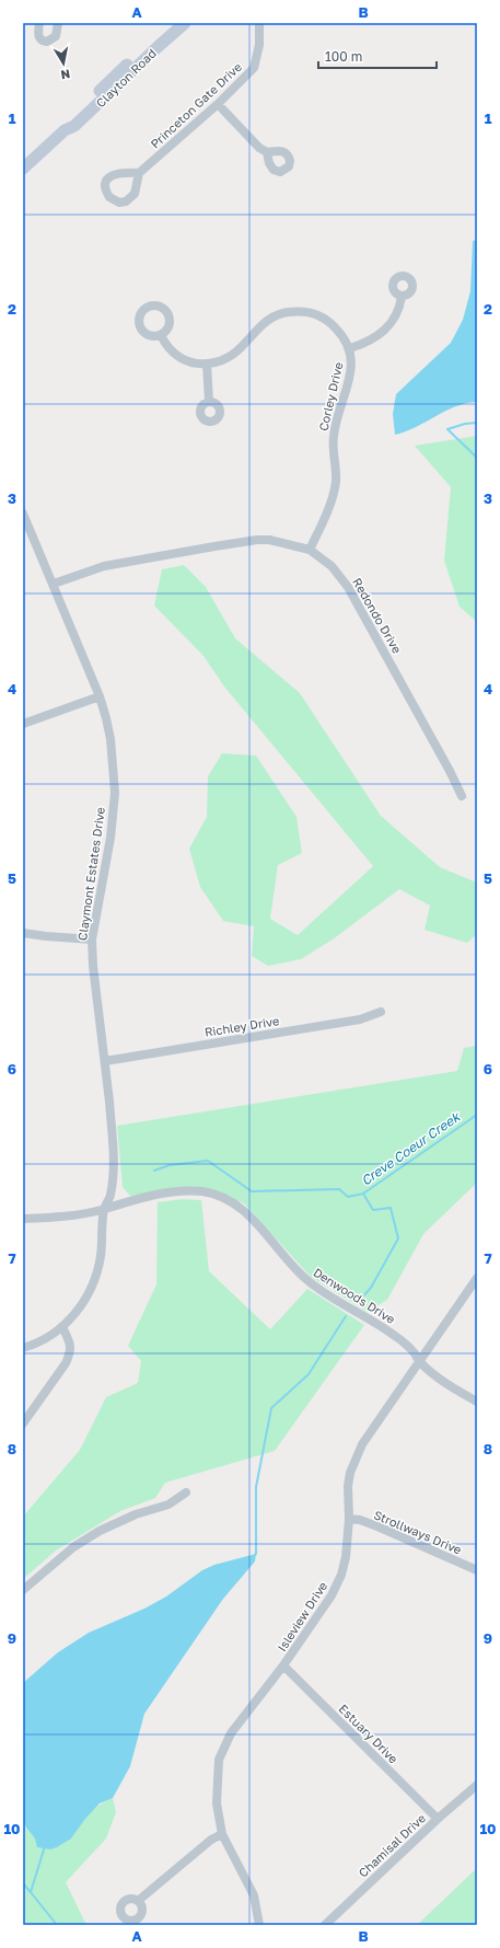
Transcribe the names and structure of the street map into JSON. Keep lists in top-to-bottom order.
{
  "streets": {
    "main road": ["Clayton Road"],
    "street": [
      "Princeton Gate Drive",
      "Corley Drive",
      "Redondo Drive",
      "Claymont Estates Drive",
      "Richley Drive",
      "Denwoods Drive",
      "Strollways Drive",
      "Isleview Drive",
      "Estuary Drive",
      "Chamisal Drive"
    ]
  },
  "crossings": [
    ["Corley Drive", "Redondo Drive"],
    ["Redondo Drive", "Claymont Estates Drive"],
    ["Claymont Estates Drive", "Richley Drive"],
    ["Claymont Estates Drive", "Denwoods Drive"],
    ["Denwoods Drive", "Isleview Drive"],
    ["Strollways Drive", "Isleview Drive"],
    ["Isleview Drive", "Estuary Drive"],
    ["Estuary Drive", "Chamisal Drive"]
  ],
  "water": ["Creve Coeur Creek"],
  "scale_bar": "100 m",
  "north": "bottom",
  "grid": {
    "columns": ["A", "B"],
    "rows": [
      "1",
      "2",
      "3",
      "4",
      "5",
      "6",
      "7",
      "8",
      "9",
      "10"
    ]
  }
}
